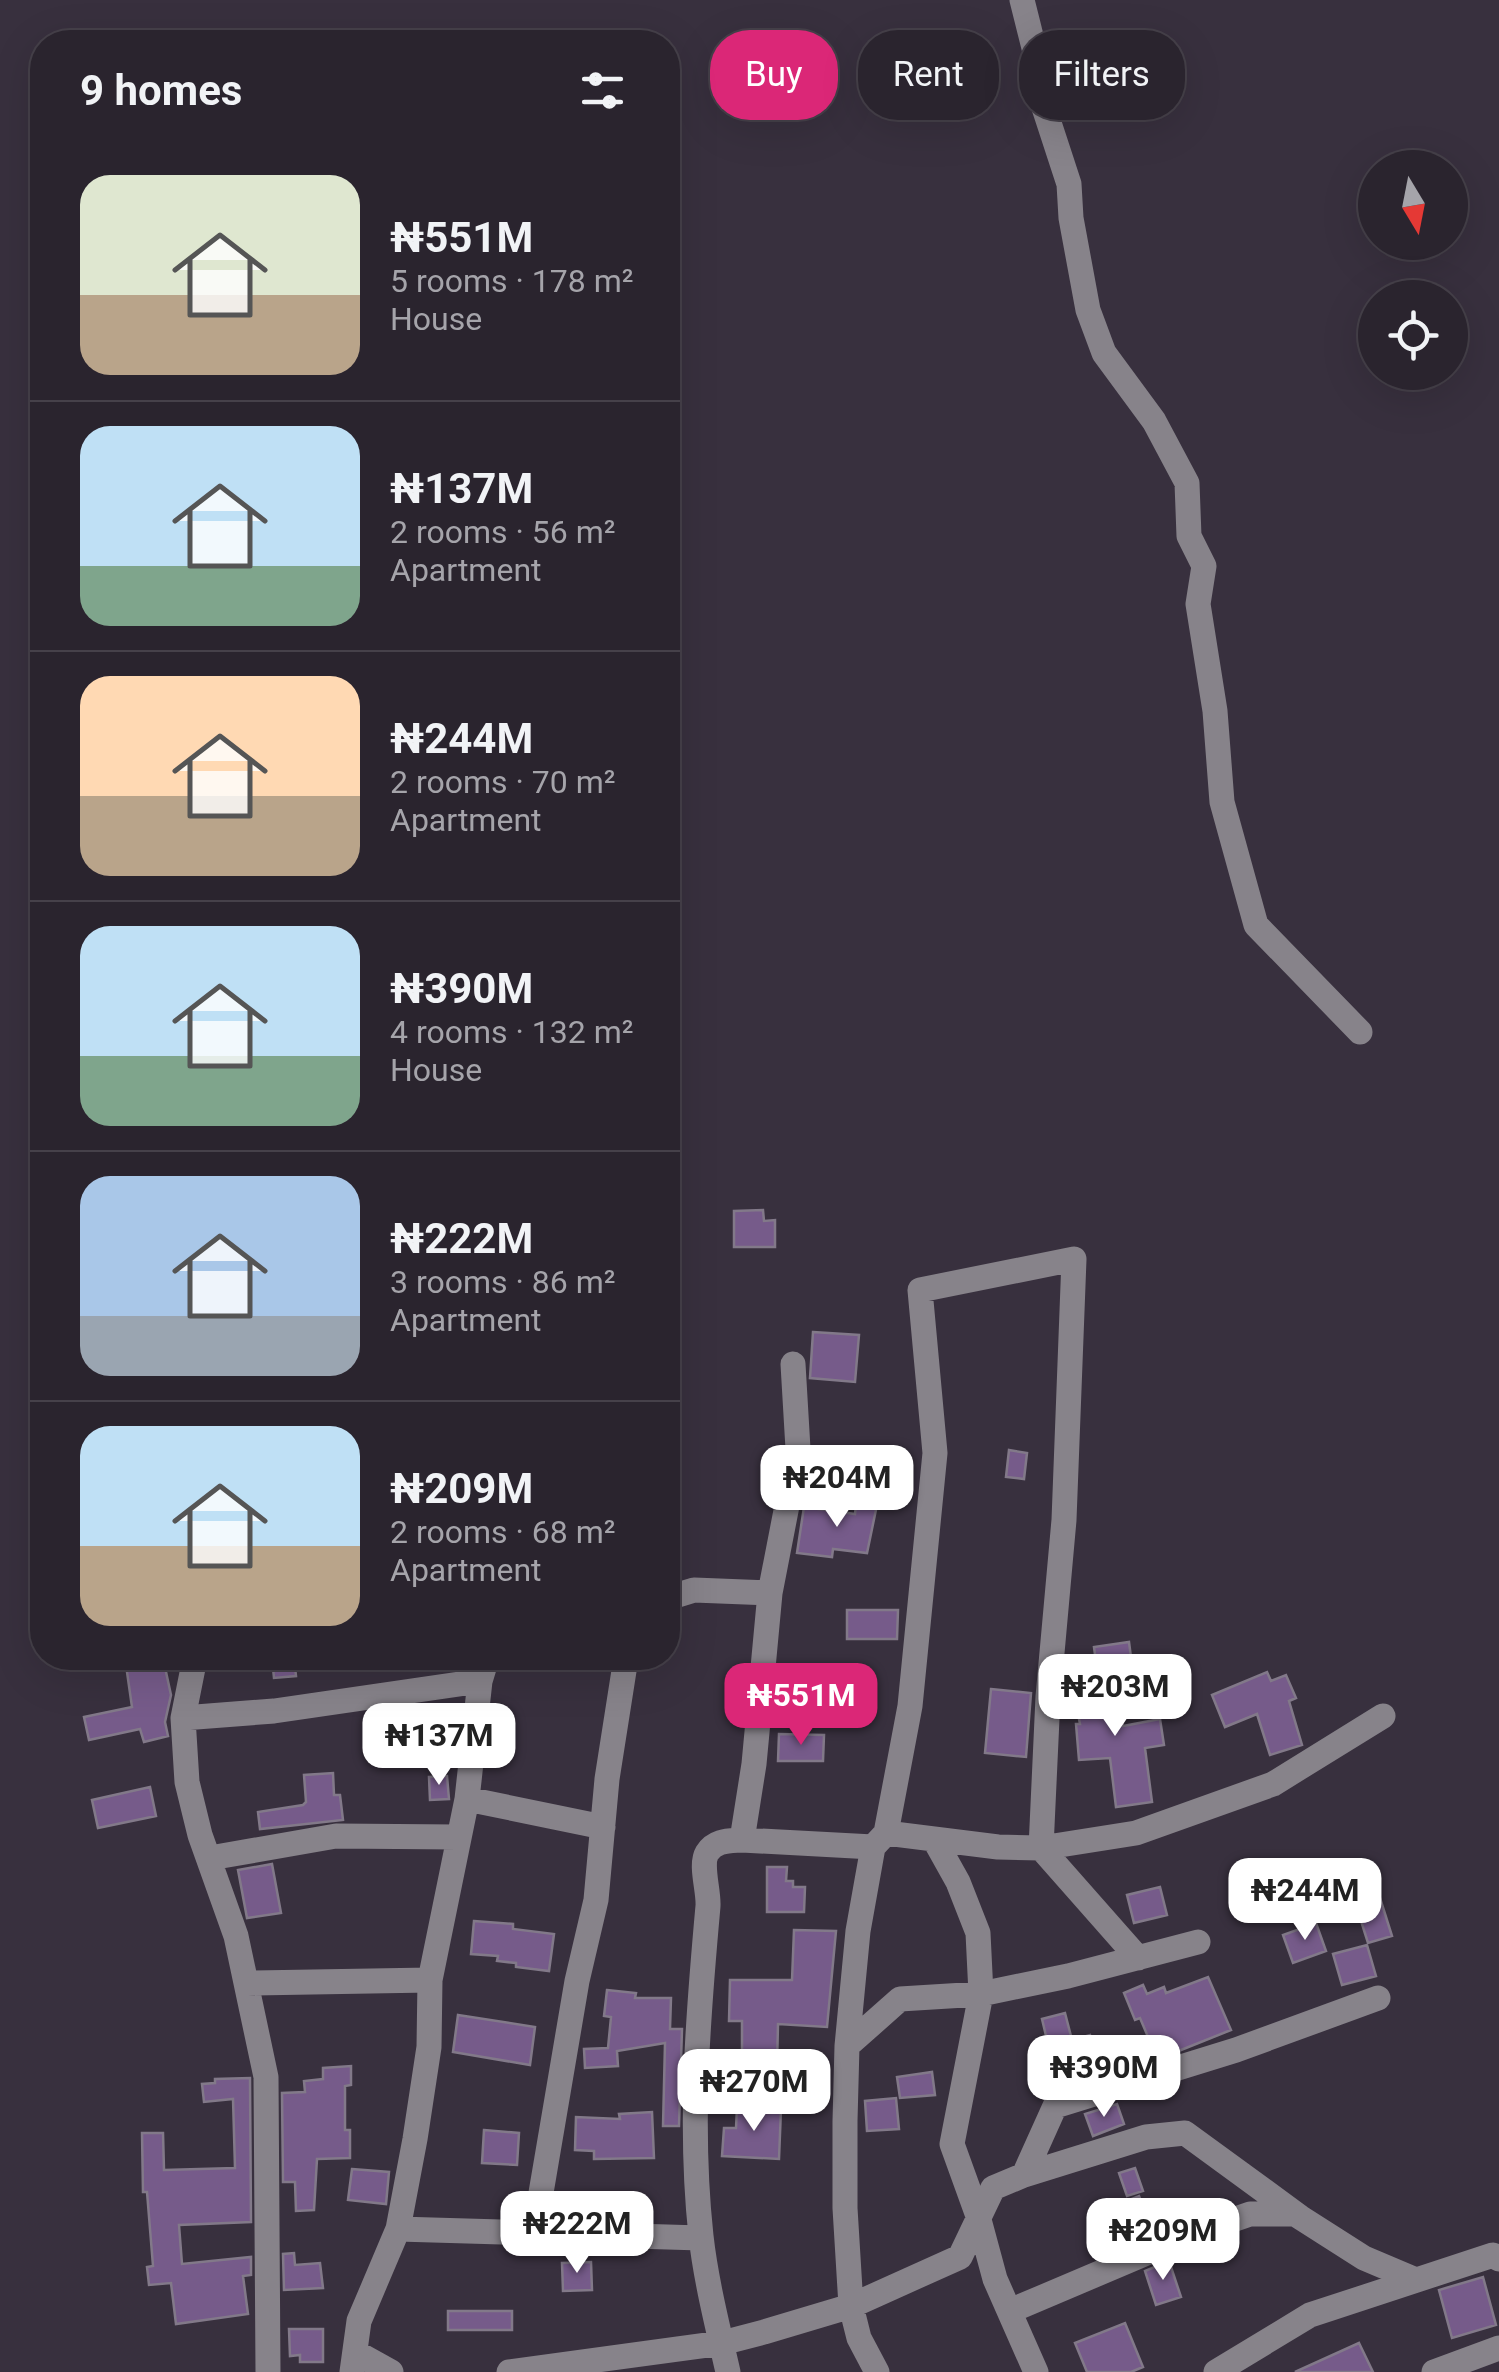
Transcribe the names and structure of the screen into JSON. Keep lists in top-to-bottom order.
{
  "north": "bottom",
  "page": {
    "chip": ["Buy", "Rent", "Filters"],
    "heading": "9 homes",
    "list": [
      {
        "name": "₦551M",
        "note": "5 rooms · 178 m² · House"
      },
      {
        "name": "₦137M",
        "note": "2 rooms · 56 m² · Apartment"
      },
      {
        "name": "₦244M",
        "note": "2 rooms · 70 m² · Apartment"
      },
      {
        "name": "₦390M",
        "note": "4 rooms · 132 m² · House"
      },
      {
        "name": "₦222M",
        "note": "3 rooms · 86 m² · Apartment"
      },
      {
        "name": "₦209M",
        "note": "2 rooms · 68 m² · Apartment"
      }
    ],
    "price": [
      "₦204M",
      "₦203M",
      "₦551M",
      "₦137M",
      "₦244M",
      "₦390M",
      "₦270M",
      "₦222M",
      "₦209M"
    ]
  }
}
